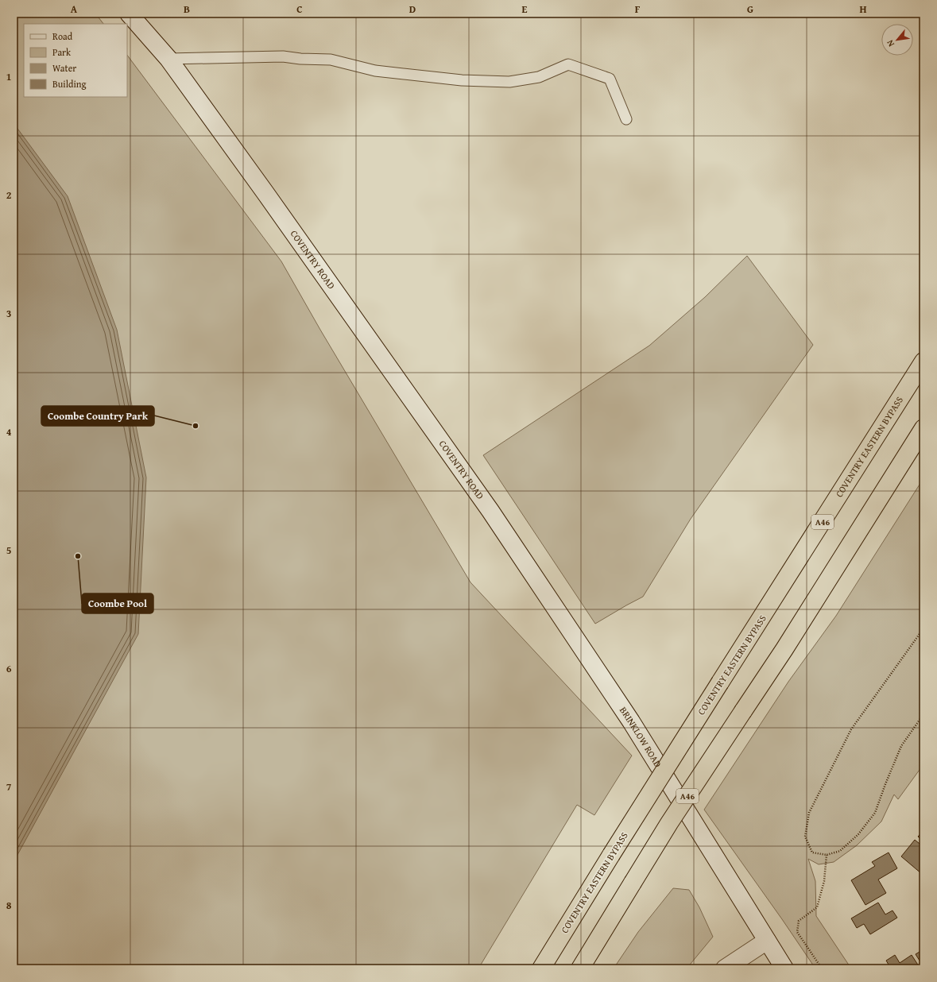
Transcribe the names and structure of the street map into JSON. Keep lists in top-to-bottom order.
{
  "streets": {
    "highway": ["COVENTRY EASTERN BYPASS", "A46"],
    "main road": ["COVENTRY ROAD", "BRINKLOW ROAD"]
  },
  "crossings": [
    ["COVENTRY ROAD", "BRINKLOW ROAD"]
  ],
  "places": ["Coombe Country Park", "Coombe Pool"],
  "legend": [
    "Road",
    "Park",
    "Water",
    "Building"
  ],
  "north": "bottom left",
  "grid": {
    "columns": [
      "A",
      "B",
      "C",
      "D",
      "E",
      "F",
      "G",
      "H"
    ],
    "rows": [
      "1",
      "2",
      "3",
      "4",
      "5",
      "6",
      "7",
      "8"
    ]
  }
}
